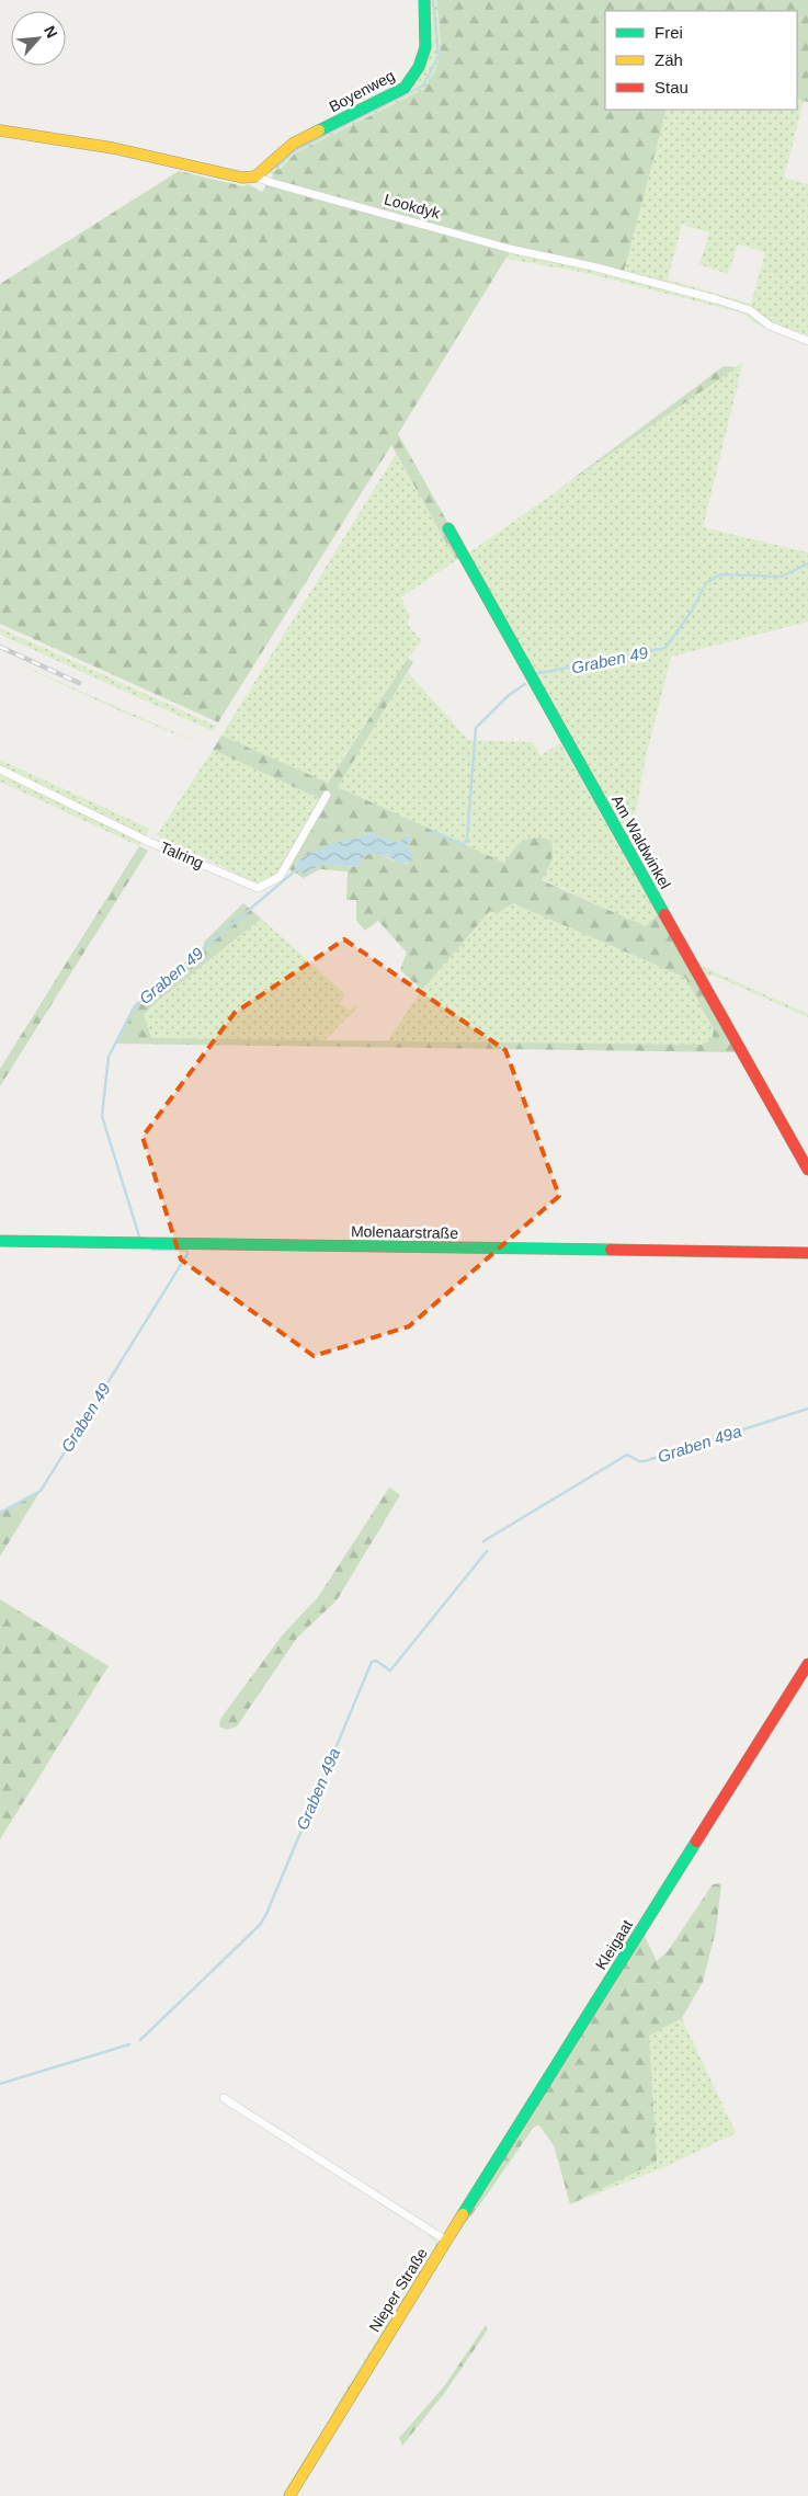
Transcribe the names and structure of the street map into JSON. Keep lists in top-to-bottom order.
{
  "streets": {
    "street": [
      "Boyenweg",
      "Lookdyk",
      "Am Waldwinkel",
      "Talring",
      "Molenaarstraße",
      "Kleigaat",
      "Nieper Straße"
    ]
  },
  "crossings": [
    ["Boyenweg", "Lookdyk"],
    ["Kleigaat", "Nieper Straße"]
  ],
  "water": ["Graben 49", "Graben 49a"],
  "legend": ["Frei", "Zäh", "Stau"],
  "north": "top right"
}
